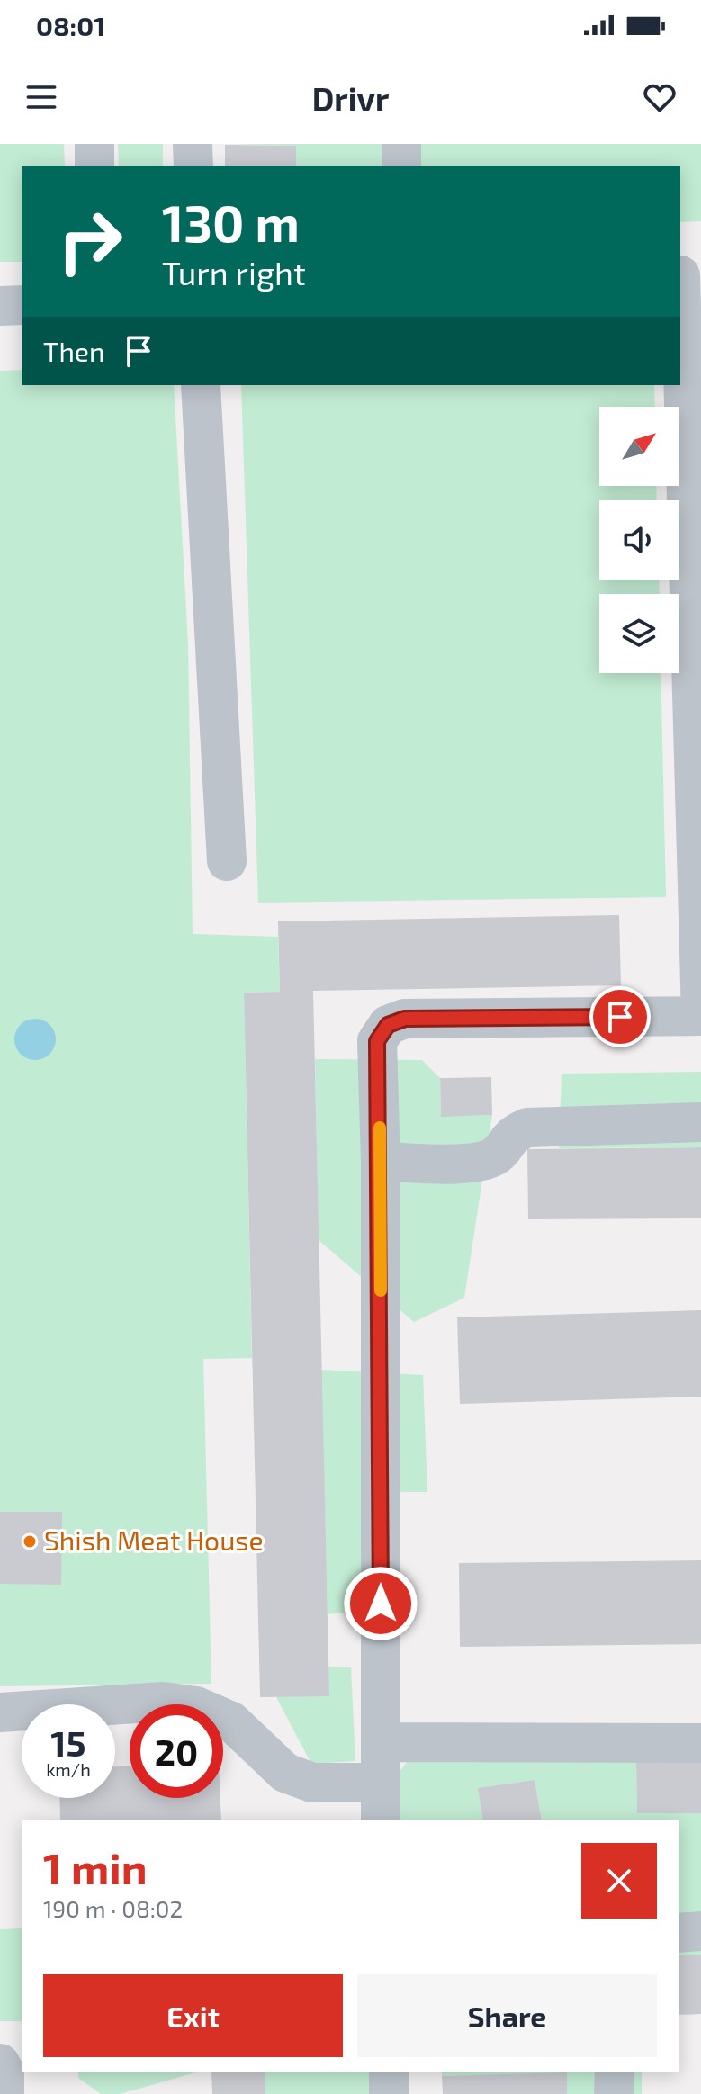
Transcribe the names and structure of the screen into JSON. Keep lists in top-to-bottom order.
{
  "places": ["Shish Meat House"],
  "north": "top right",
  "page": {
    "status": "08:01",
    "header": "Drivr",
    "turn": ["130 m", "Turn right"],
    "then": "Then",
    "speed": "15 km/h",
    "limit": "20",
    "heading": ["1 min", "190 m · 08:02"],
    "buttons": ["Exit", "Share"]
  }
}
